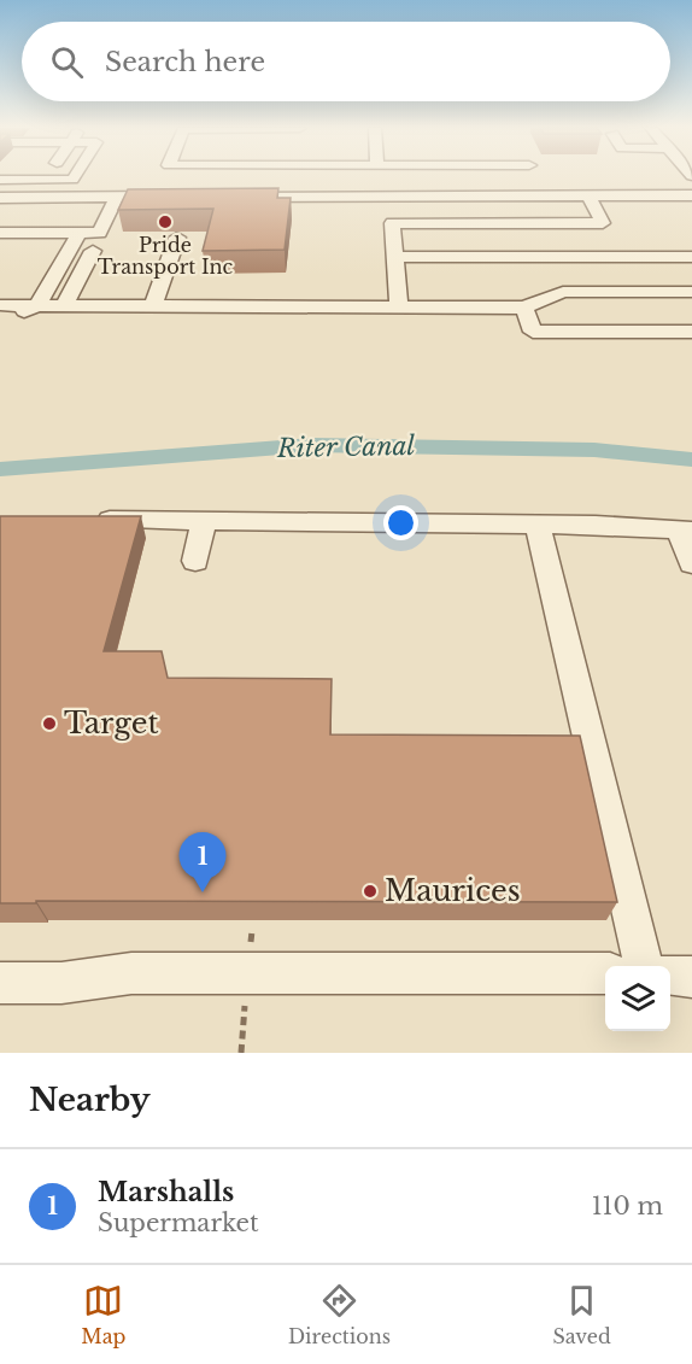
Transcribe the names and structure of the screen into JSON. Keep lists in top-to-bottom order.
{
  "water": ["Riter Canal"],
  "places": ["Pride Transport Inc", "Target", "Maurices"],
  "page": {
    "search": "Search here",
    "pins": "1",
    "heading": "Nearby",
    "list": [
      {
        "mark": "1",
        "name": "Marshalls",
        "note": "Supermarket",
        "value": "110 m"
      }
    ],
    "nav": ["Map", "Directions", "Saved"]
  }
}
